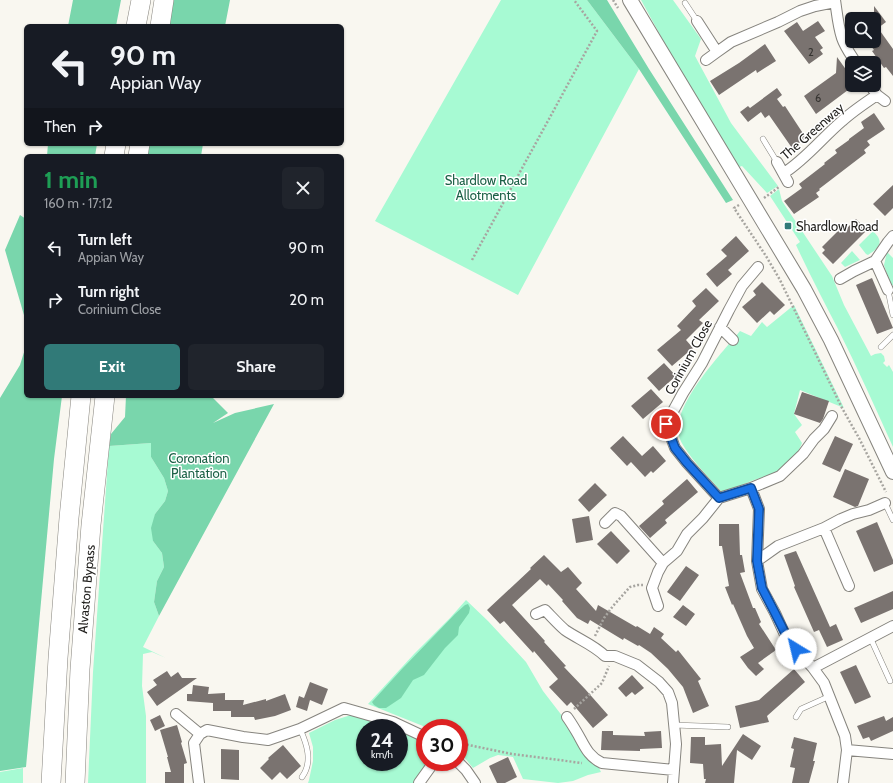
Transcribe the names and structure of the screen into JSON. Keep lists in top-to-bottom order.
{
  "streets": {
    "highway": ["Alvaston Bypass"],
    "street": ["The Greenway", "Corinium Close"]
  },
  "parks": ["Shardlow Road Allotments", "Coronation Plantation"],
  "places": {
    "transit": ["Shardlow Road"]
  },
  "house_numbers": ["2", "6"],
  "page": {
    "turn": ["90 m", "Appian Way"],
    "then": "Then",
    "heading": ["1 min", "160 m · 17:12"],
    "list": [
      {
        "name": "Turn left",
        "note": "Appian Way",
        "value": "90 m"
      },
      {
        "name": "Turn right",
        "note": "Corinium Close",
        "value": "20 m"
      }
    ],
    "buttons": ["Exit", "Share"],
    "speed": "24 km/h",
    "limit": "30"
  }
}
